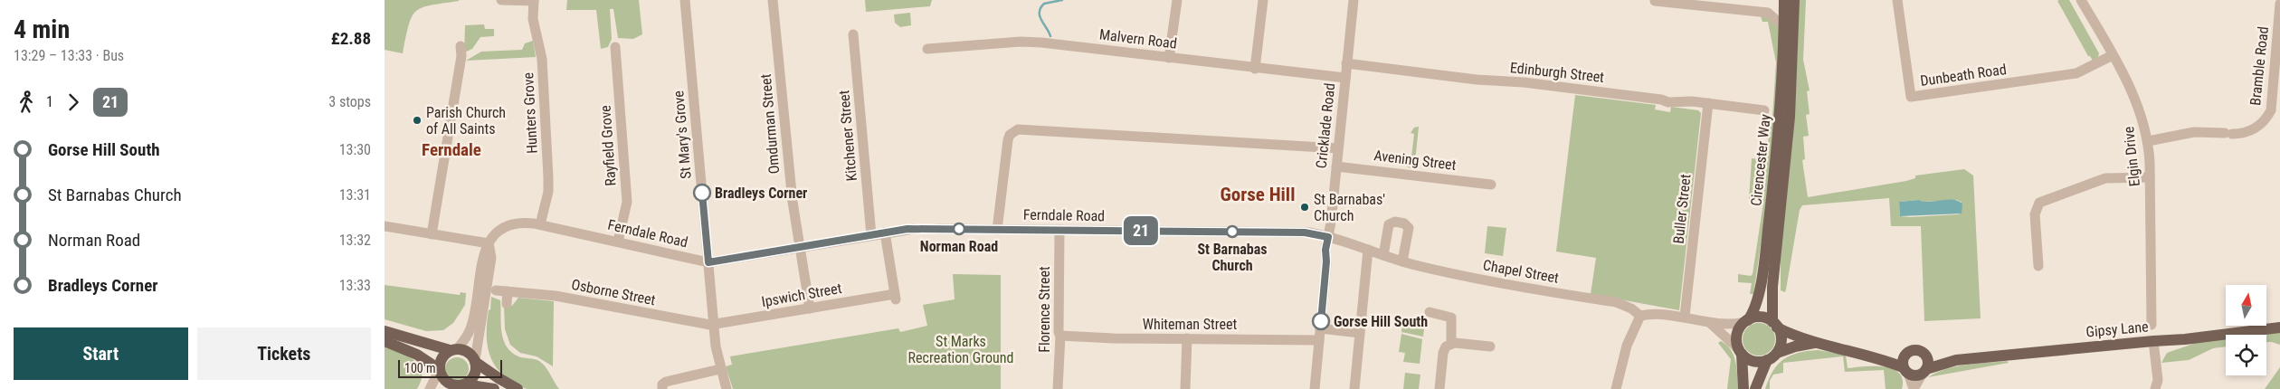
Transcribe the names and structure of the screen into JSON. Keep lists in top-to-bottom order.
{
  "streets": {
    "main road": ["Cirencester Way", "Gipsy Lane"],
    "street": [
      "Malvern Road",
      "Bramble Road",
      "Edinburgh Street",
      "Dunbeath Road",
      "Hunters Grove",
      "Omdurman Street",
      "Cricklade Road",
      "St Mary's Grove",
      "Kitchener Street",
      "Rayfield Grove",
      "Elgin Drive",
      "Avening Street",
      "Buller Street",
      "Ferndale Road",
      "Chapel Street",
      "Osborne Street",
      "Ipswich Street",
      "Florence Street",
      "Whiteman Street"
    ]
  },
  "crossings": [
    ["Malvern Road", "Cricklade Road"],
    ["Bramble Road", "Elgin Drive"],
    ["Edinburgh Street", "Cricklade Road"],
    ["Edinburgh Street", "Buller Street"],
    ["Dunbeath Road", "Elgin Drive"],
    ["Hunters Grove", "Ferndale Road"],
    ["Omdurman Street", "Ferndale Road"],
    ["Omdurman Street", "Ipswich Street"],
    ["Cricklade Road", "Avening Street"],
    ["Cricklade Road", "Ferndale Road"],
    ["Cricklade Road", "Chapel Street"],
    ["Cricklade Road", "Whiteman Street"],
    ["St Mary's Grove", "Ferndale Road"],
    ["St Mary's Grove", "Osborne Street"],
    ["St Mary's Grove", "Ipswich Street"],
    ["Kitchener Street", "Ferndale Road"],
    ["Rayfield Grove", "Ferndale Road"],
    ["Ferndale Road", "Chapel Street"],
    ["Ferndale Road", "Ipswich Street"],
    ["Ferndale Road", "Florence Street"],
    ["Osborne Street", "Ipswich Street"],
    ["Florence Street", "Whiteman Street"]
  ],
  "districts": ["Ferndale", "Gorse Hill"],
  "parks": ["St Marks Recreation Ground"],
  "places": [
    "Parish Church of All Saints",
    "Bradleys Corner",
    "St Barnabas' Church",
    "Norman Road",
    "St Barnabas Church",
    "Gorse Hill South"
  ],
  "lines": ["bus line 21"],
  "scale_bar": "100 m",
  "north": "top",
  "page": {
    "heading": ["4 min", "13:29 – 13:33 · Bus", "£2.88"],
    "on_map": "21",
    "legs": ["1", "21", "3 stops"],
    "list": [
      {
        "name": "Gorse Hill South",
        "value": "13:30"
      },
      {
        "name": "St Barnabas Church",
        "value": "13:31"
      },
      {
        "name": "Norman Road",
        "value": "13:32"
      },
      {
        "name": "Bradleys Corner",
        "value": "13:33"
      }
    ],
    "buttons": ["Start", "Tickets"],
    "scale": "100 m"
  }
}
